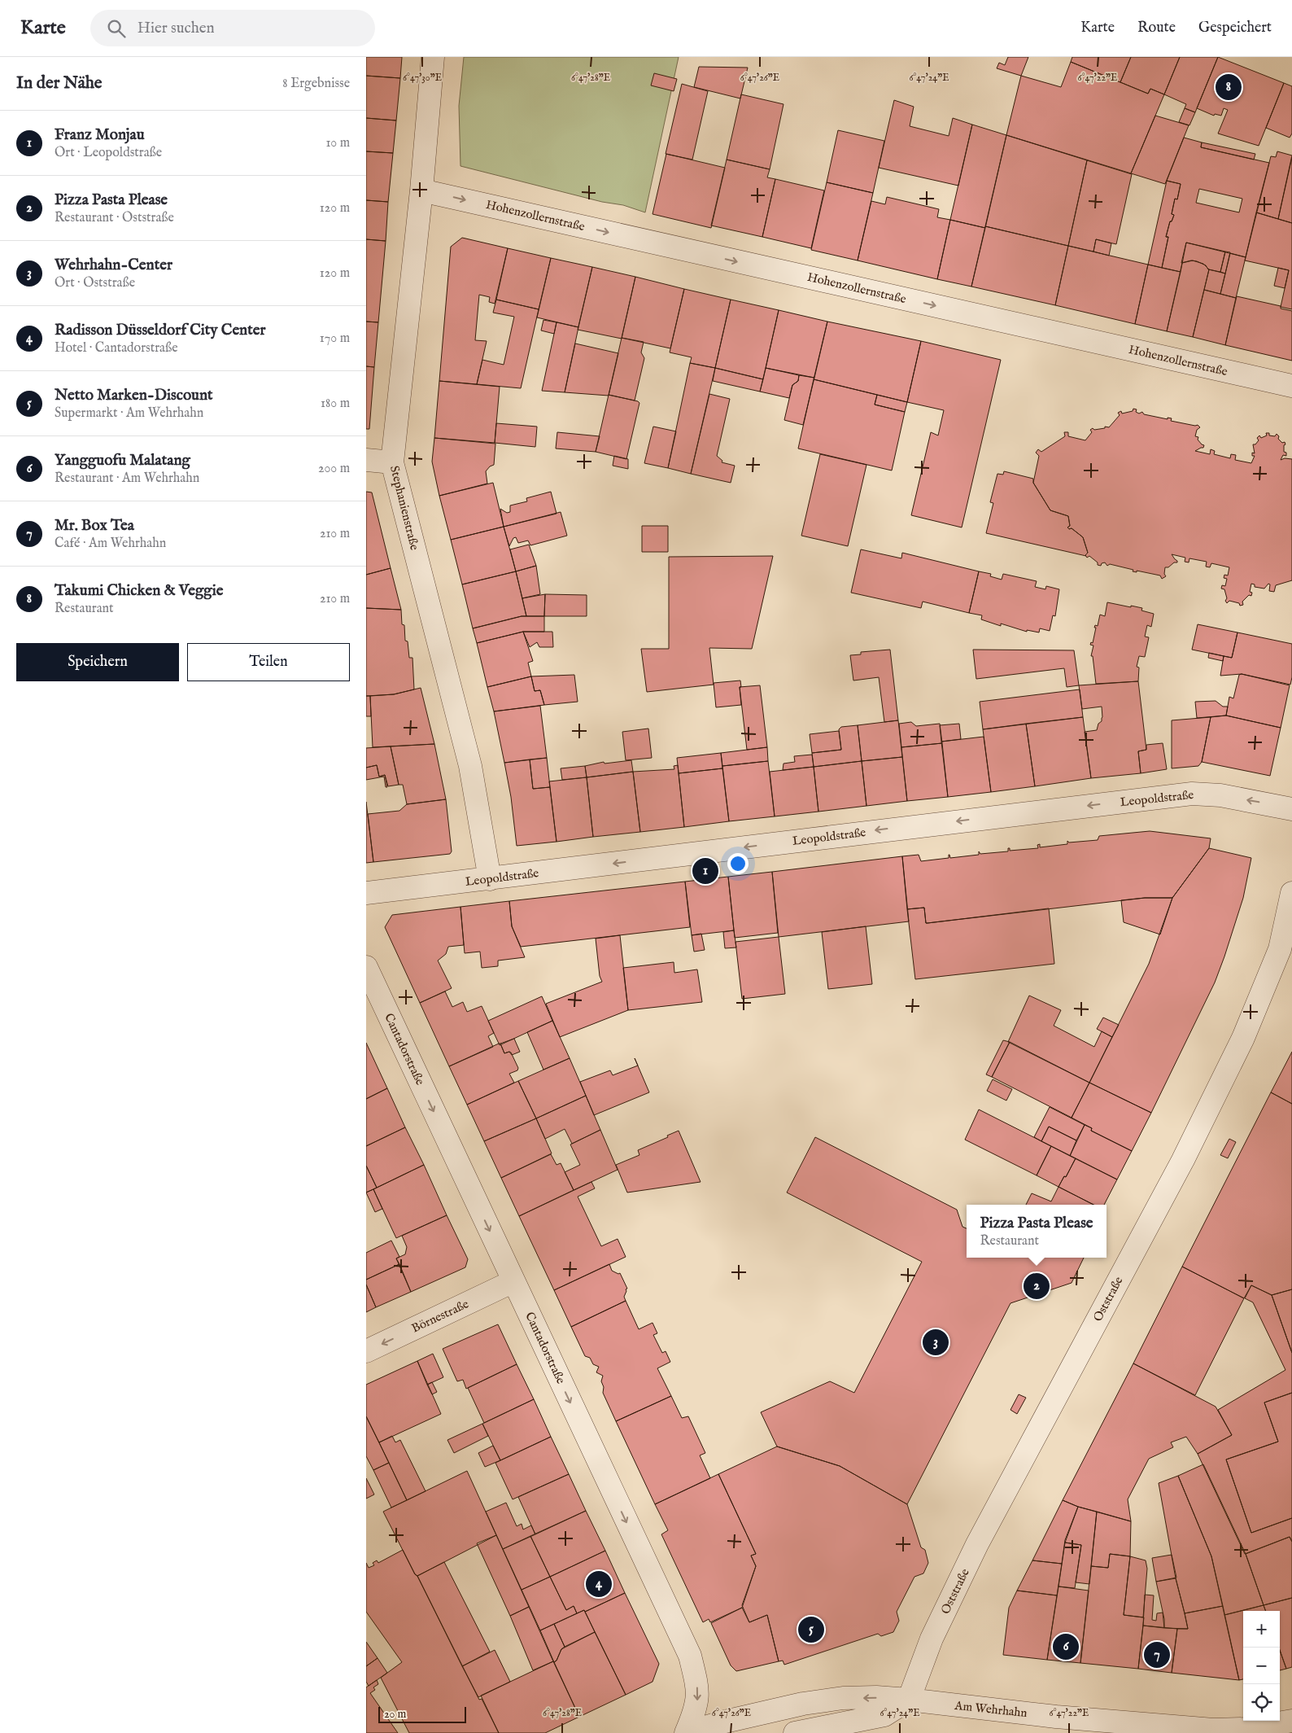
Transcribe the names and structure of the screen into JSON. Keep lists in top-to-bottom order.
{
  "streets": {
    "street": [
      "Hohenzollernstraße",
      "Stephanienstraße",
      "Leopoldstraße",
      "Cantadorstraße",
      "Oststraße",
      "Börnestraße",
      "Am Wehrhahn"
    ]
  },
  "crossings": [
    ["Hohenzollernstraße", "Stephanienstraße"],
    ["Stephanienstraße", "Leopoldstraße"],
    ["Cantadorstraße", "Börnestraße"],
    ["Cantadorstraße", "Am Wehrhahn"],
    ["Oststraße", "Am Wehrhahn"]
  ],
  "one_way": [
    "Hohenzollernstraße",
    "Leopoldstraße",
    "Cantadorstraße",
    "Börnestraße"
  ],
  "scale_bar": "20 m",
  "page": {
    "header": "Karte",
    "search": "Hier suchen",
    "nav": ["Karte", "Route", "Gespeichert"],
    "heading": ["In der Nähe", "8 Ergebnisse"],
    "pins": [
      "8",
      "1",
      "2",
      "3",
      "4",
      "5",
      "6",
      "7"
    ],
    "list": [
      {
        "mark": "1",
        "name": "Franz Monjau",
        "note": "Ort · Leopoldstraße",
        "value": "10 m"
      },
      {
        "mark": "2",
        "name": "Pizza Pasta Please",
        "note": "Restaurant · Oststraße",
        "value": "120 m"
      },
      {
        "mark": "3",
        "name": "Wehrhahn-Center",
        "note": "Ort · Oststraße",
        "value": "120 m"
      },
      {
        "mark": "4",
        "name": "Radisson Düsseldorf City Center",
        "note": "Hotel · Cantadorstraße",
        "value": "170 m"
      },
      {
        "mark": "5",
        "name": "Netto Marken-Discount",
        "note": "Supermarkt · Am Wehrhahn",
        "value": "180 m"
      },
      {
        "mark": "6",
        "name": "Yangguofu Malatang",
        "note": "Restaurant · Am Wehrhahn",
        "value": "200 m"
      },
      {
        "mark": "7",
        "name": "Mr. Box Tea",
        "note": "Café · Am Wehrhahn",
        "value": "210 m"
      },
      {
        "mark": "8",
        "name": "Takumi Chicken & Veggie",
        "note": "Restaurant",
        "value": "210 m"
      }
    ],
    "buttons": ["Speichern", "Teilen"],
    "popup": ["Pizza Pasta Please", "Restaurant"],
    "map_buttons": ["+", "−"],
    "scale": "20 m"
  },
  "coordinates": [
    "6°47'30\"E",
    "6°47'28\"E",
    "6°47'26\"E",
    "6°47'24\"E",
    "6°47'22\"E"
  ]
}
